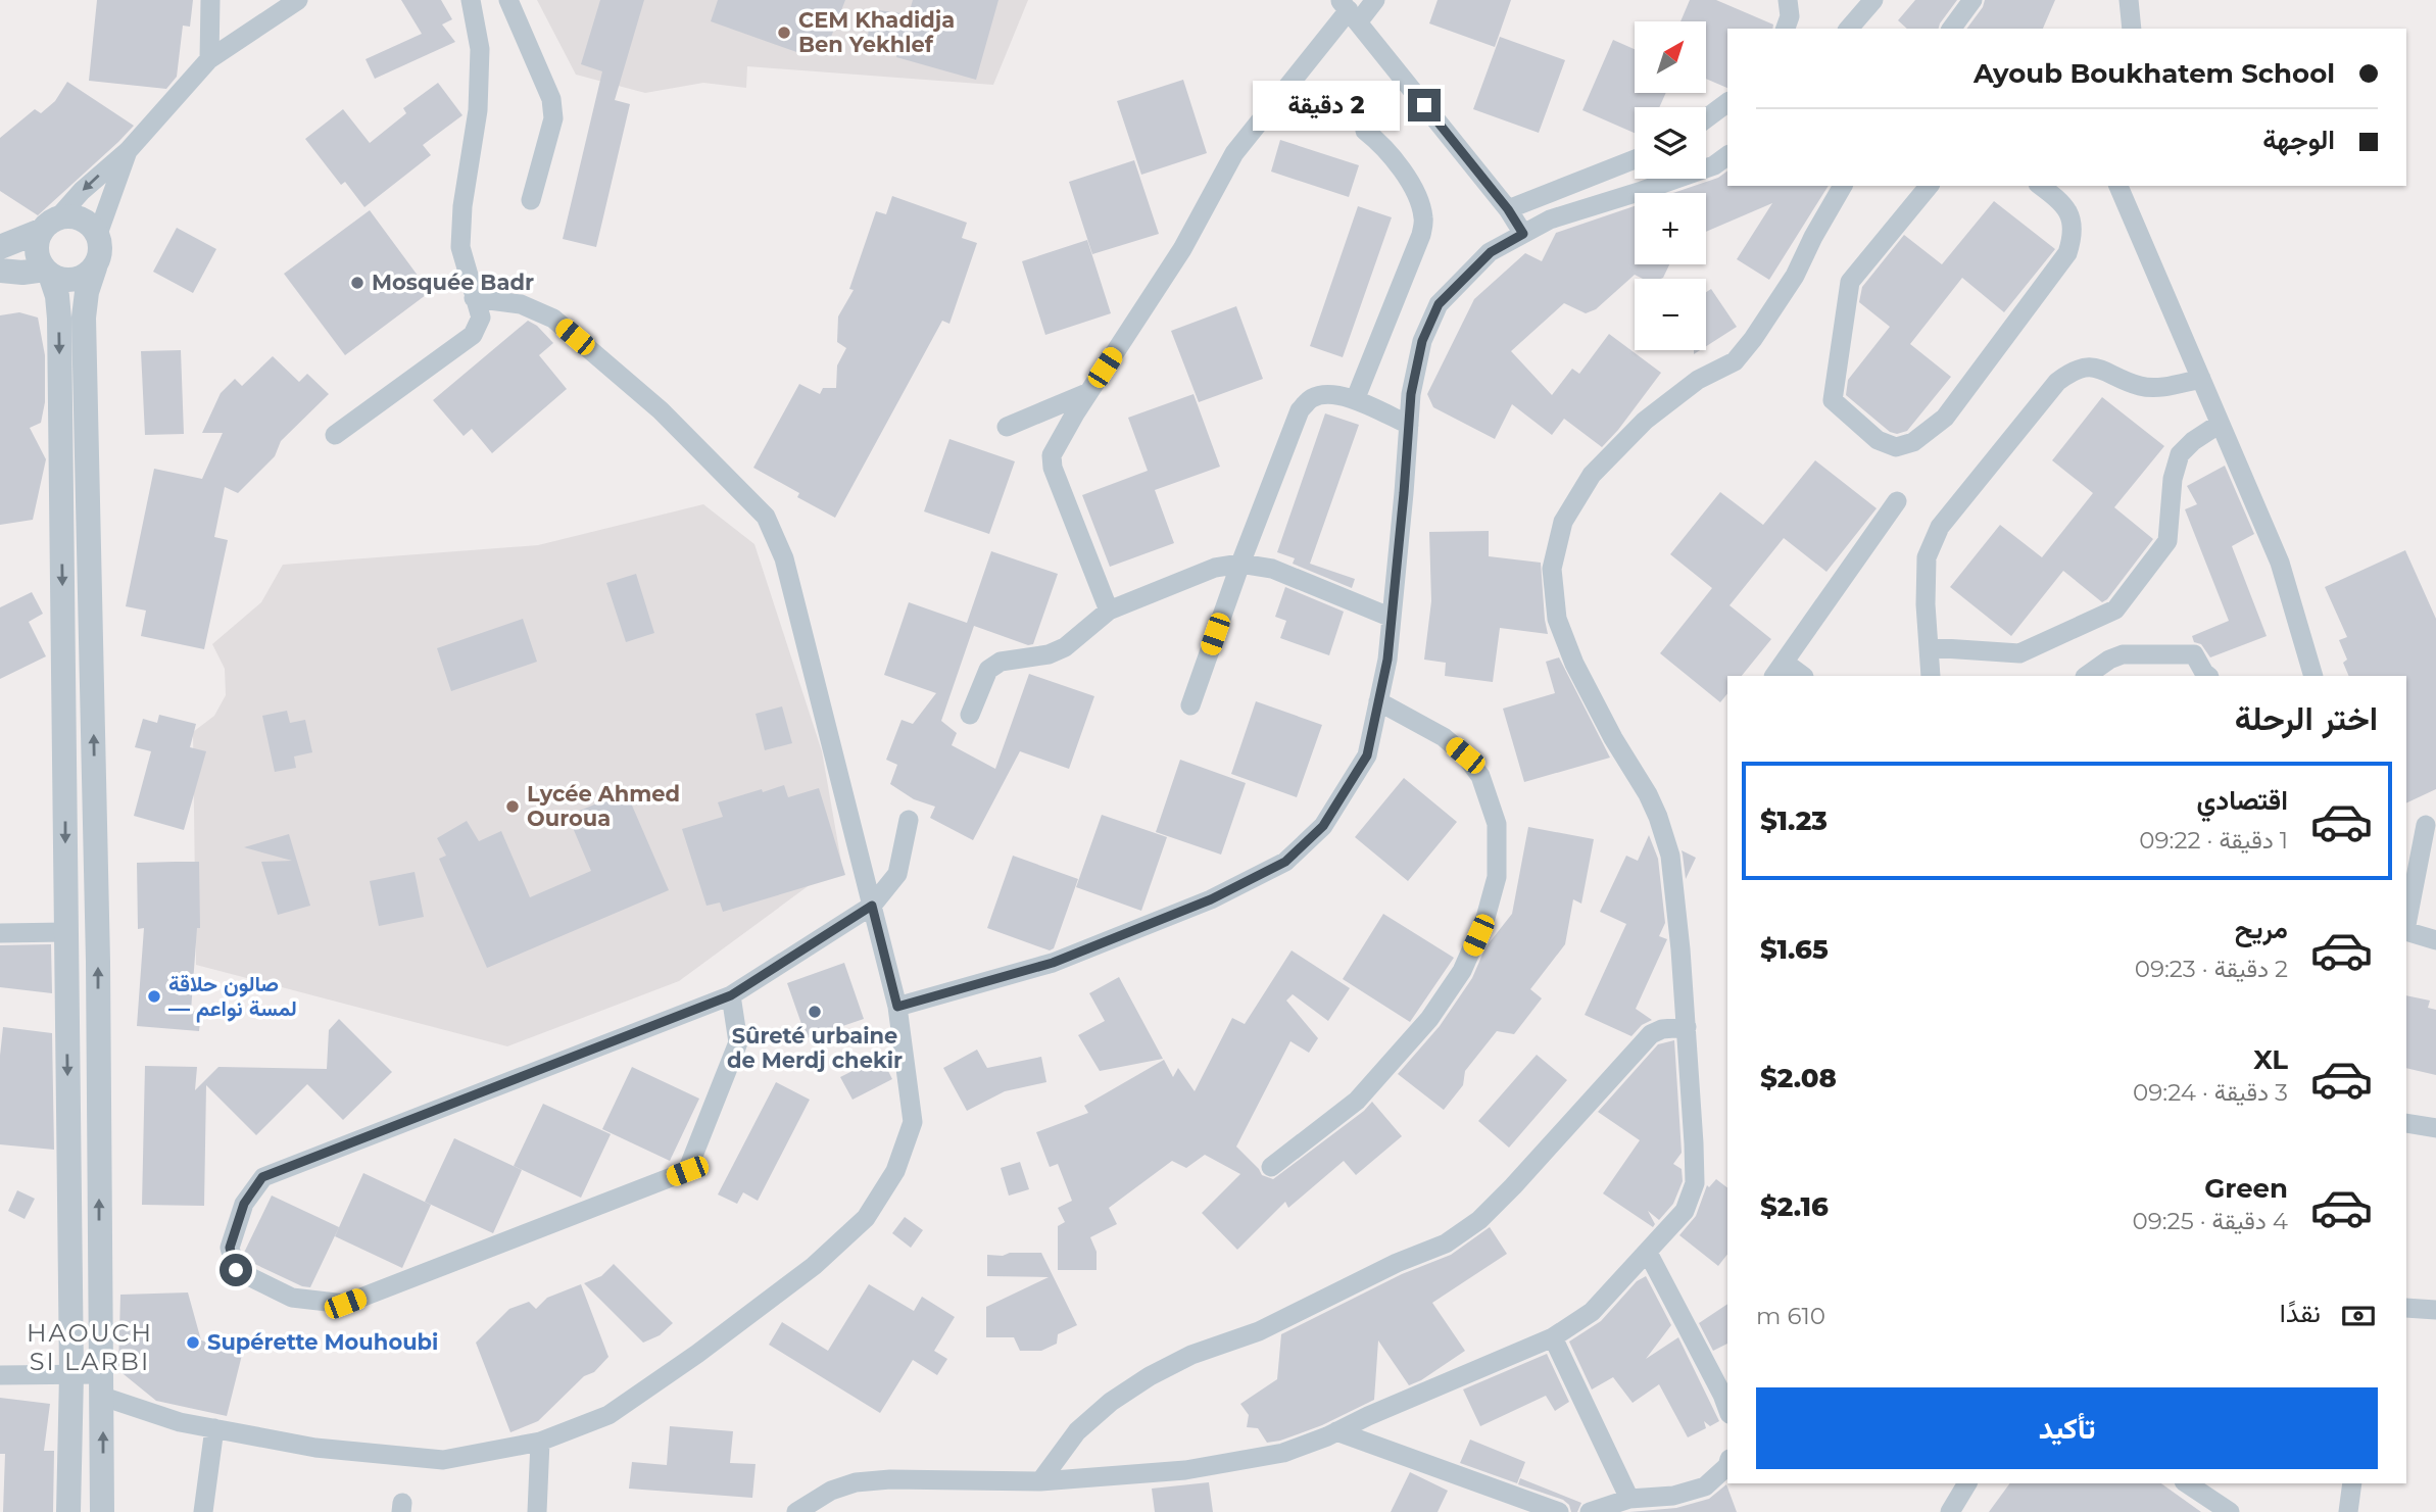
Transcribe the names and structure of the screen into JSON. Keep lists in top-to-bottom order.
{
  "districts": ["HAOUCH SI LARBI"],
  "places": [
    "CEM Khadidja Ben Yekhlef",
    "Mosquée Badr",
    "Lycée Ahmed Ouroua",
    "صالون حلاقة — لمسة نواعم",
    "Sûreté urbaine de Merdj chekir",
    "Supérette Mouhoubi"
  ],
  "north": "top right",
  "page": {
    "map_buttons": ["+", "−"],
    "banner": ["Ayoub Boukhatem School", "الوجهة"],
    "bubble": "2 دقيقة",
    "heading": "اختر الرحلة",
    "list": [
      {
        "name": "اقتصادي",
        "note": "1 دقيقة · 09:22",
        "value": "$1.23"
      },
      {
        "name": "مريح",
        "note": "2 دقيقة · 09:23",
        "value": "$1.65"
      },
      {
        "name": "XL",
        "note": "3 دقيقة · 09:24",
        "value": "$2.08"
      },
      {
        "name": "Green",
        "note": "4 دقيقة · 09:25",
        "value": "$2.16"
      }
    ],
    "pay": ["نقدًا", "610 m"],
    "buttons": "تأكيد"
  }
}
